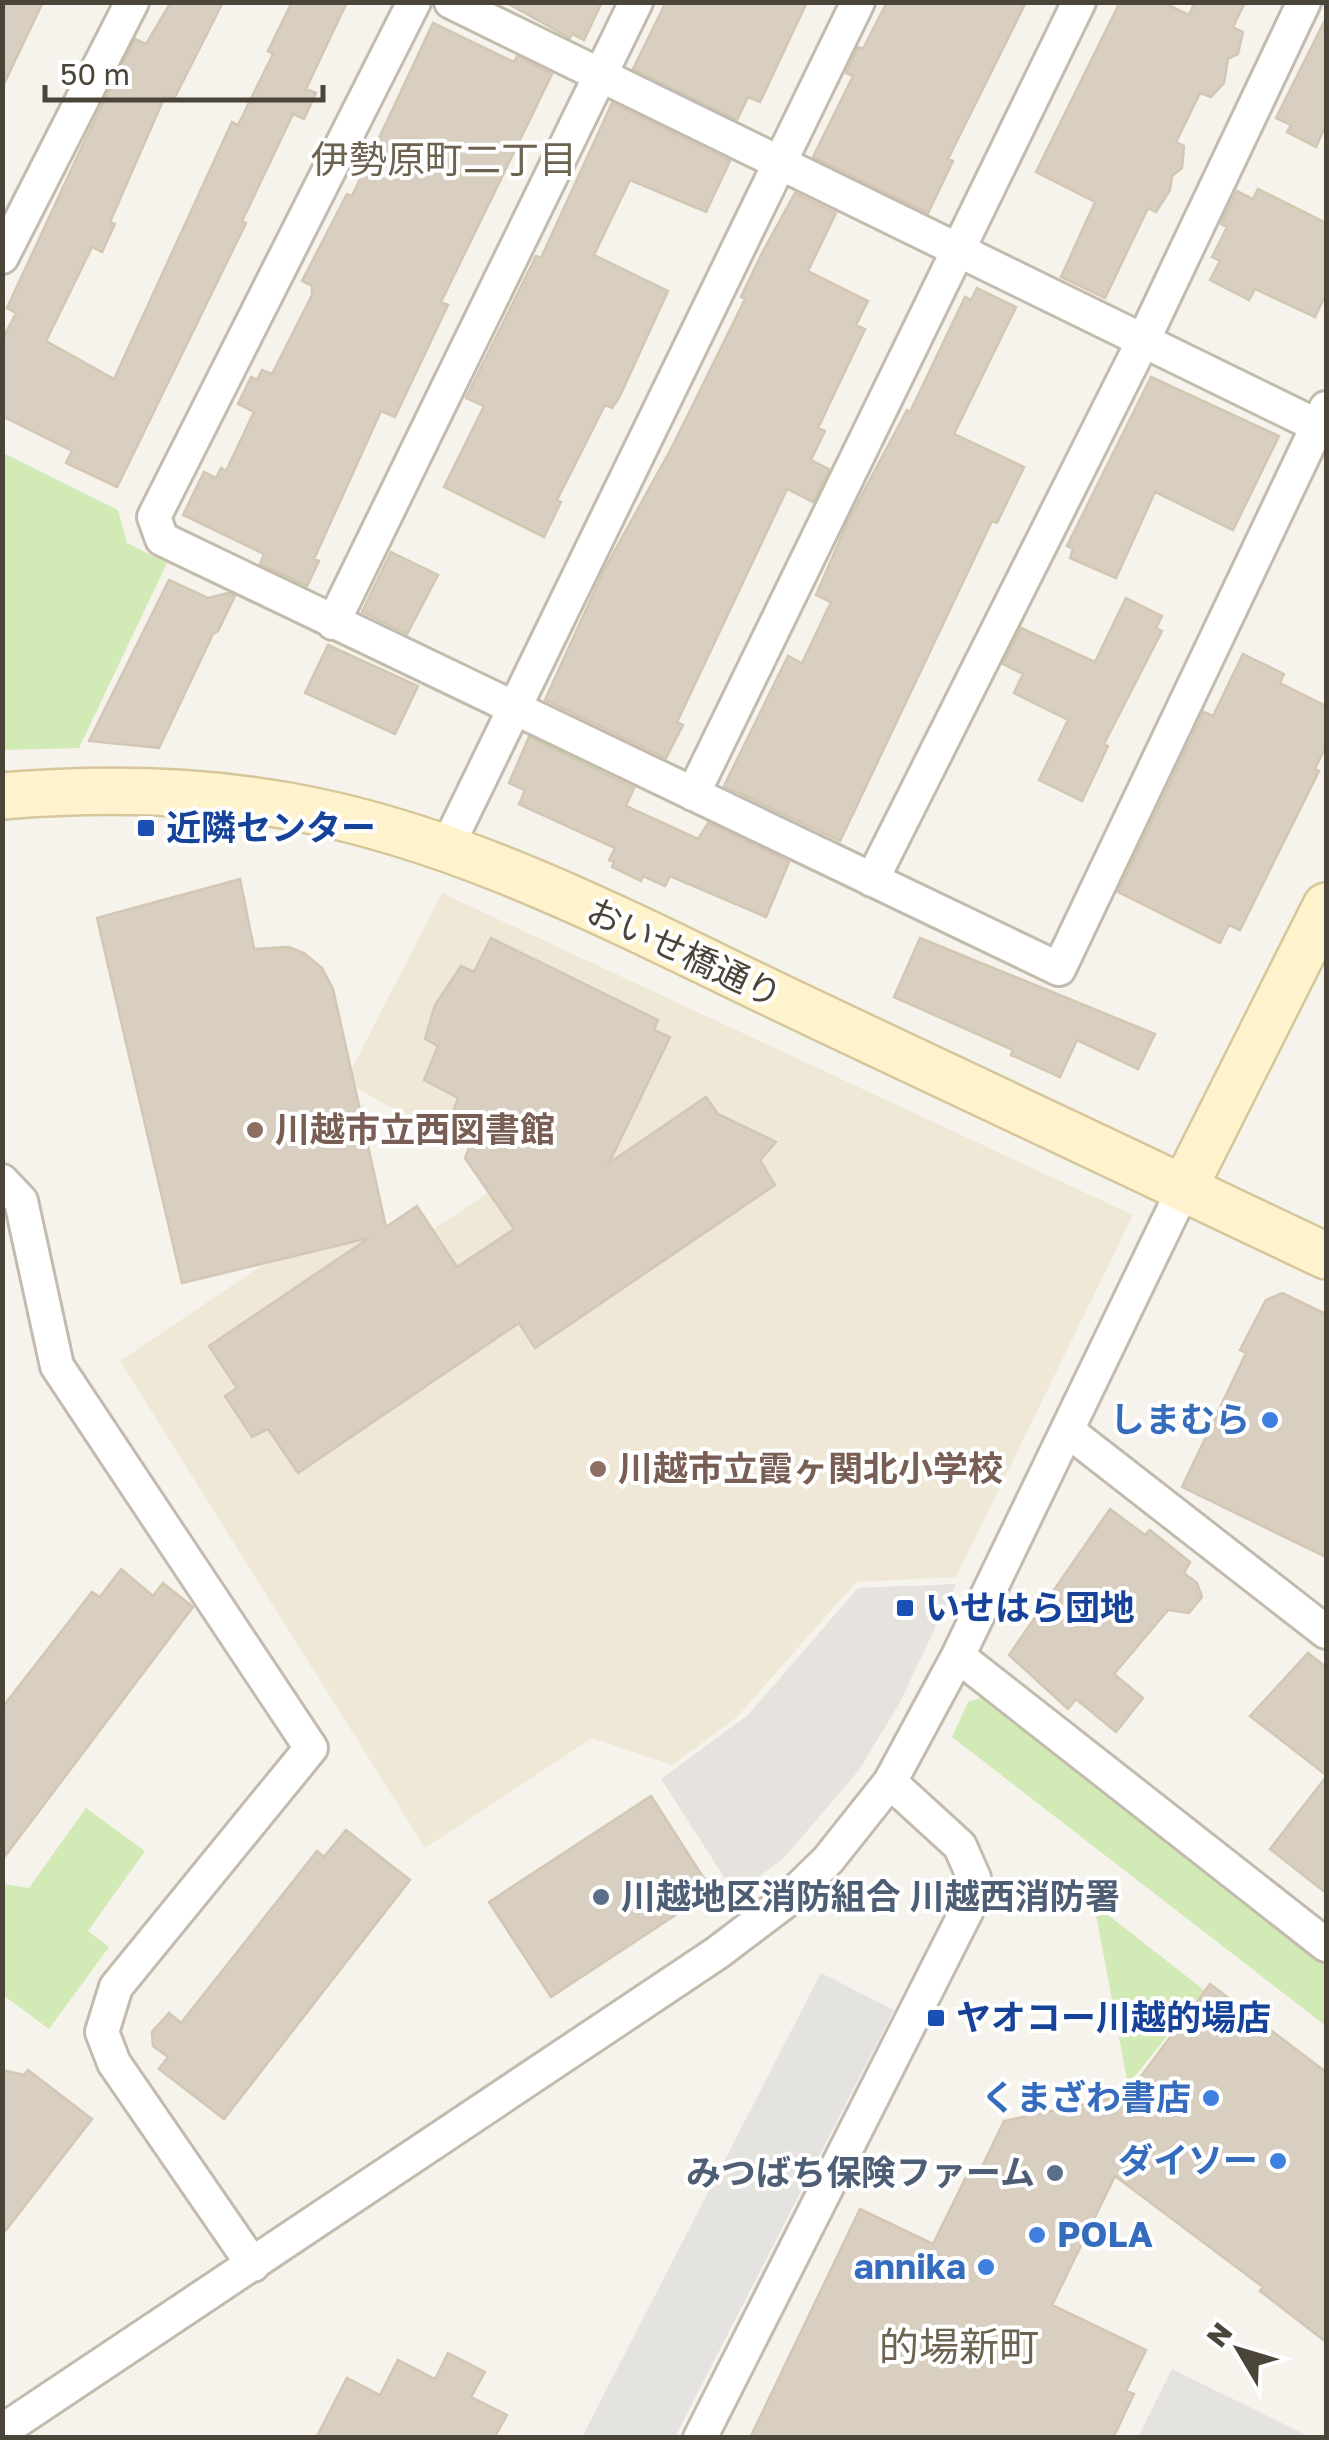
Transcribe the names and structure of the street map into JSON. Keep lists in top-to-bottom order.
{
  "streets": {
    "street": ["おいせ橋通り"]
  },
  "districts": ["伊勢原町二丁目", "的場新町"],
  "places": {
    "transit": ["近隣センター", "いせはら団地", "ヤオコー川越的場店"],
    "other": [
      "川越市立西図書館",
      "しまむら",
      "川越市立霞ヶ関北小学校",
      "川越地区消防組合 川越西消防署",
      "くまざわ書店",
      "ダイソー",
      "みつばち保険ファーム",
      "POLA",
      "annika"
    ]
  },
  "scale_bar": "50 m",
  "north": "top left"
}
